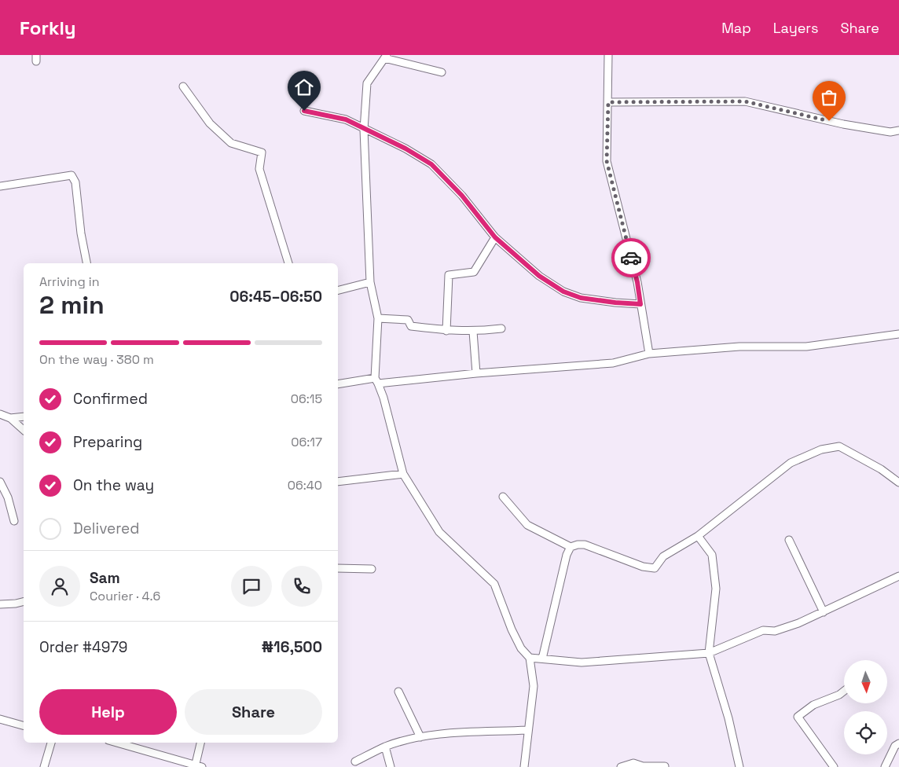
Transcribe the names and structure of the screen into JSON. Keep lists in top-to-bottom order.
{
  "north": "bottom",
  "page": {
    "header": "Forkly",
    "nav": ["Map", "Layers", "Share"],
    "heading": ["2 min", "Arriving in", "06:45–06:50"],
    "panel": [
      "Sam",
      "Courier · 4.6",
      "Order #4979",
      "₦16,500"
    ],
    "bar": "On the way · 380 m",
    "list": [
      ["Confirmed", "06:15"],
      ["Preparing", "06:17"],
      ["On the way", "06:40"],
      "Delivered"
    ],
    "buttons": ["Help", "Share"]
  }
}
